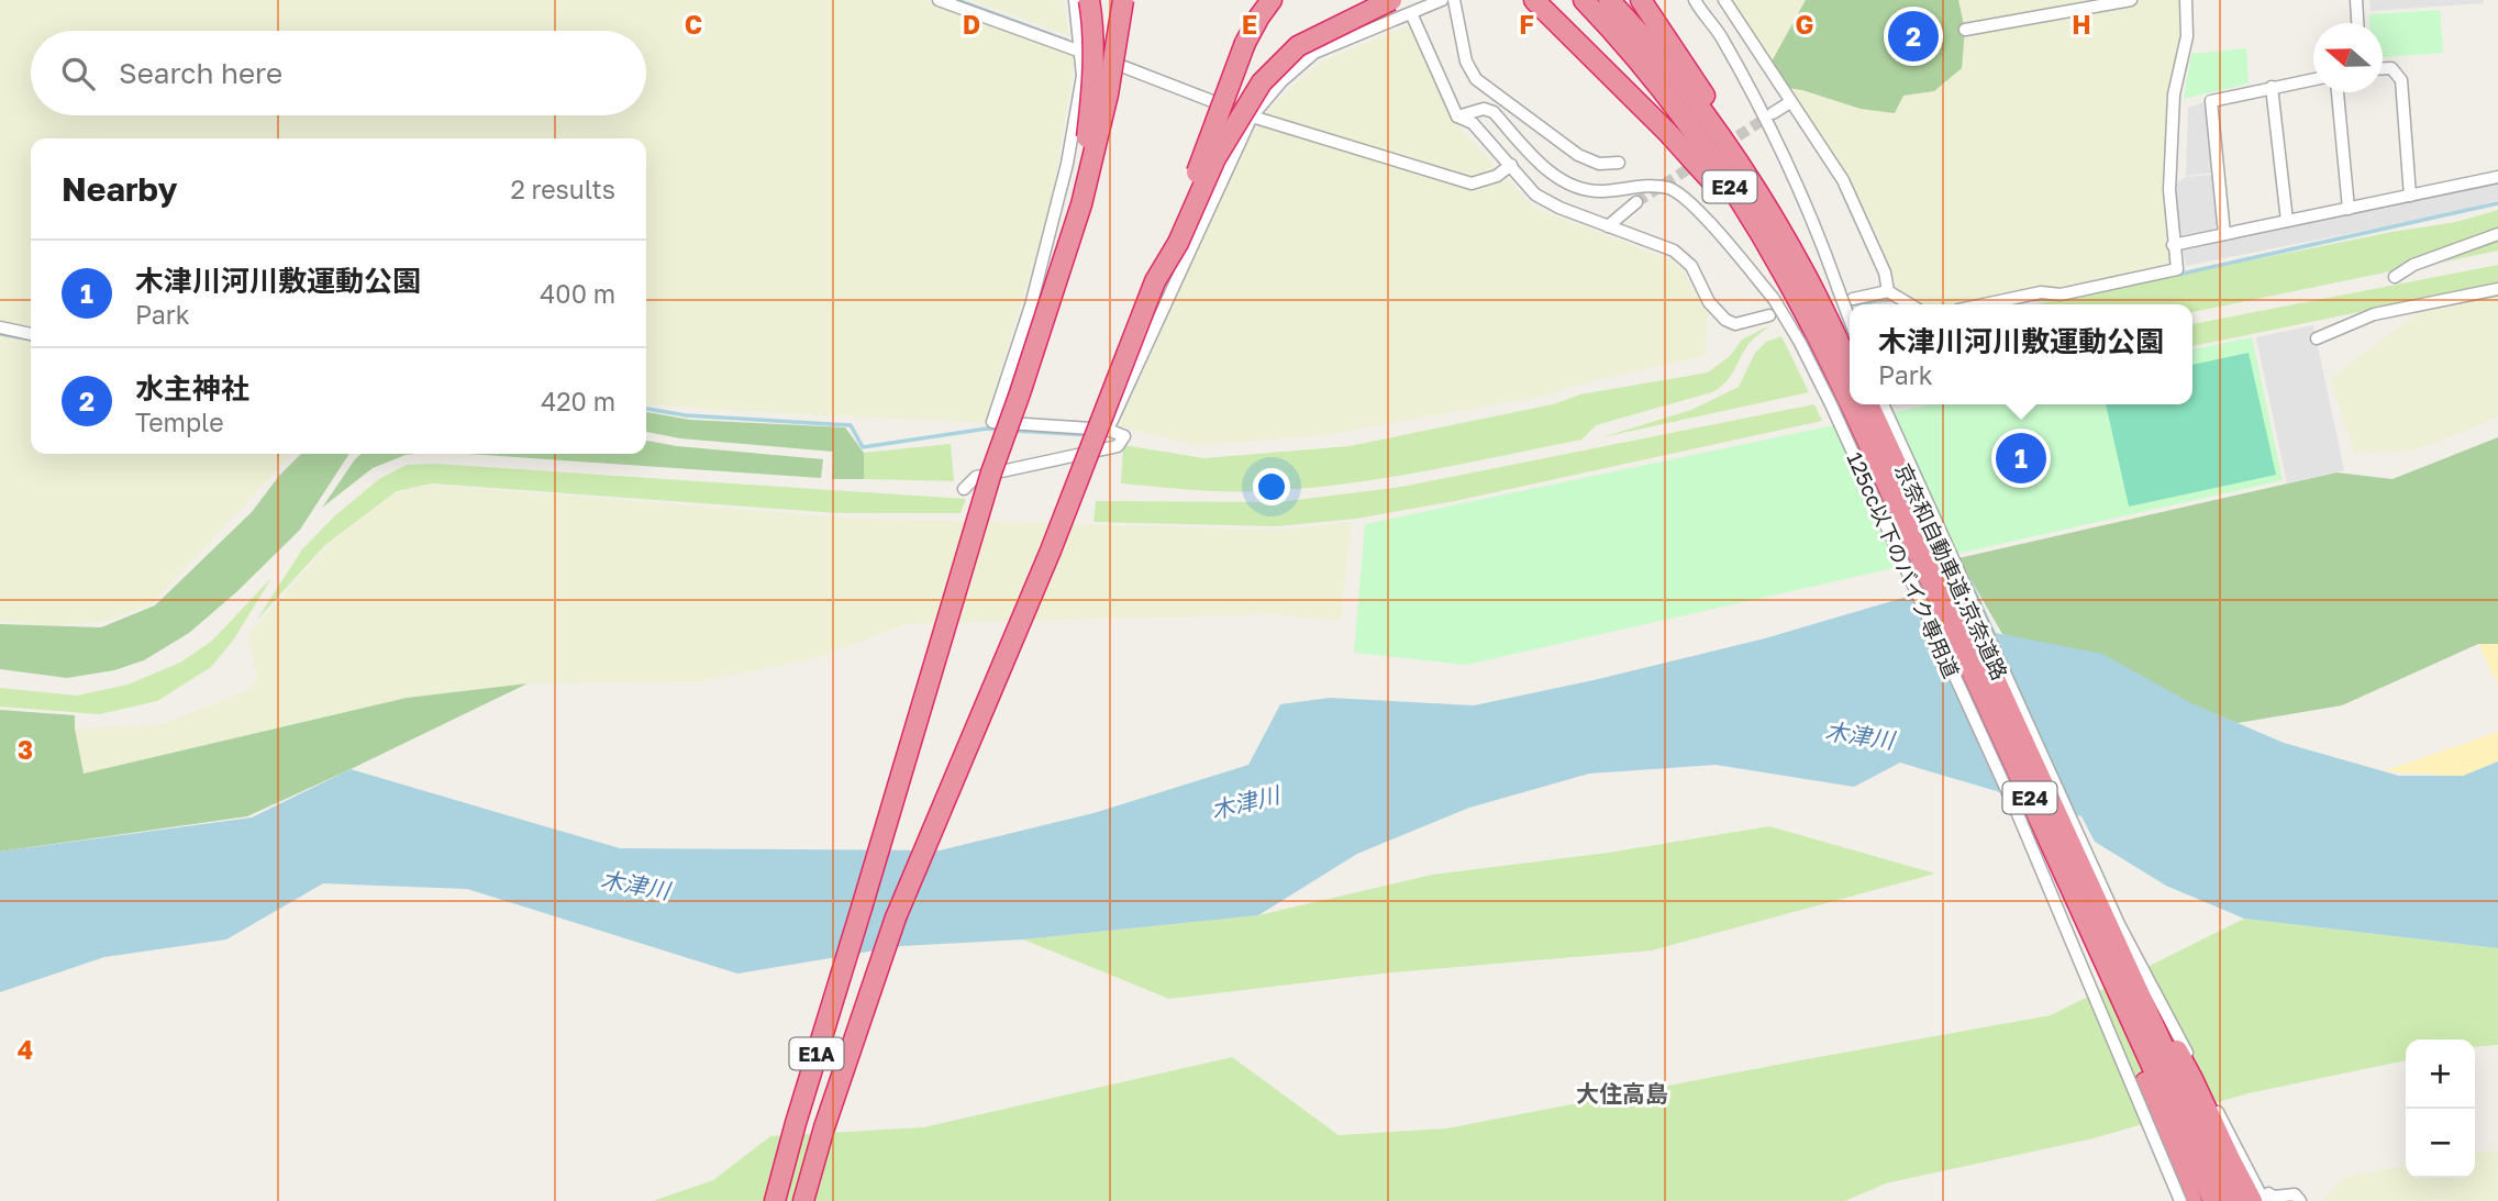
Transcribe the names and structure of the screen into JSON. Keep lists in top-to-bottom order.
{
  "streets": {
    "highway": ["E24", "京奈和自動車道;京奈道路", "E1A"],
    "street": ["125cc以下のバイク専用道"]
  },
  "districts": ["大住高島"],
  "water": ["木津川"],
  "north": "left",
  "page": {
    "pins": ["2", "1"],
    "search": "Search here",
    "heading": ["Nearby", "2 results"],
    "list": [
      {
        "mark": "1",
        "name": "木津川河川敷運動公園",
        "note": "Park",
        "value": "400 m"
      },
      {
        "mark": "2",
        "name": "水主神社",
        "note": "Temple",
        "value": "420 m"
      }
    ],
    "popup": ["木津川河川敷運動公園", "Park"],
    "map_buttons": ["+", "−"]
  },
  "grid": {
    "columns": [
      "C",
      "D",
      "E",
      "F",
      "G",
      "H"
    ],
    "rows": ["3", "4"]
  }
}
